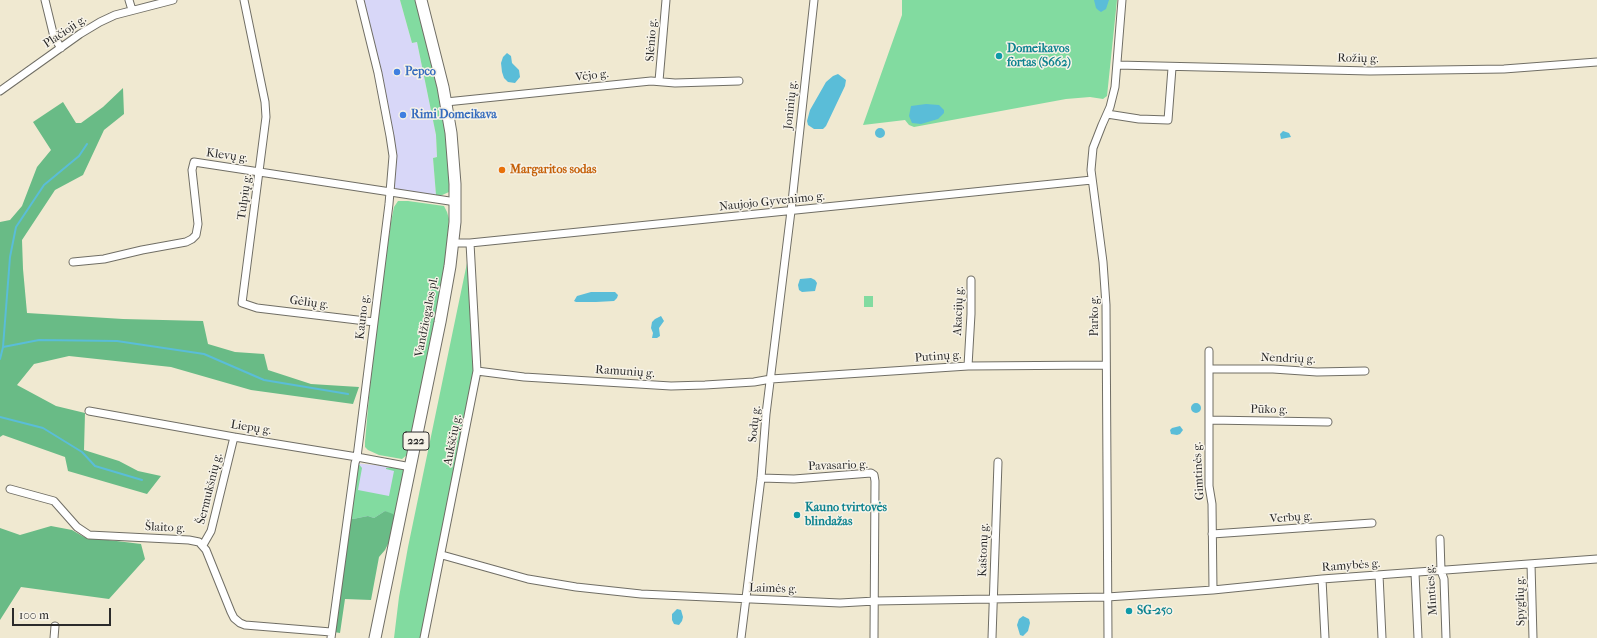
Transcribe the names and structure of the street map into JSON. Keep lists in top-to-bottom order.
{
  "streets": {
    "main road": ["Vandžiogalos pl.", "222"],
    "street": [
      "Plačioji g.",
      "Slėnio g.",
      "Rožių g.",
      "Vėjo g.",
      "Joninių g.",
      "Klevų g.",
      "Tulpių g.",
      "Naujojo Gyvenimo g.",
      "Gėlių g.",
      "Akacijų g.",
      "Parko g.",
      "Kauno g.",
      "Putinų g.",
      "Nendrių g.",
      "Ramunių g.",
      "Pūko g.",
      "Sodų g.",
      "Liepų g.",
      "Aukščių g.",
      "Pavasario g.",
      "Gimtinės g.",
      "Šermukšnių g.",
      "Verbų g.",
      "Šlaito g.",
      "Kaštonų g.",
      "Ramybės g.",
      "Laimės g.",
      "Minties g.",
      "Spyglių g."
    ]
  },
  "crossings": [
    ["Slėnio g.", "Vėjo g."],
    ["Rožių g.", "Parko g."],
    ["Vėjo g.", "Vandžiogalos pl."],
    ["Joninių g.", "Naujojo Gyvenimo g."],
    ["Joninių g.", "Sodų g."],
    ["Klevų g.", "Tulpių g."],
    ["Klevų g.", "Kauno g."],
    ["Klevų g.", "Vandžiogalos pl."],
    ["Tulpių g.", "Gėlių g."],
    ["Naujojo Gyvenimo g.", "Parko g."],
    ["Naujojo Gyvenimo g.", "Vandžiogalos pl."],
    ["Naujojo Gyvenimo g.", "Sodų g."],
    ["Naujojo Gyvenimo g.", "Aukščių g."],
    ["Gėlių g.", "Kauno g."],
    ["Akacijų g.", "Putinų g."],
    ["Parko g.", "Putinų g."],
    ["Parko g.", "Ramybės g."],
    ["Parko g.", "Laimės g."],
    ["Kauno g.", "Liepų g."],
    ["Vandžiogalos pl.", "Liepų g."],
    ["Putinų g.", "Ramunių g."],
    ["Putinų g.", "Sodų g."],
    ["Nendrių g.", "Gimtinės g."],
    ["Ramunių g.", "Sodų g."],
    ["Ramunių g.", "Aukščių g."],
    ["Pūko g.", "Gimtinės g."],
    ["Sodų g.", "Pavasario g."],
    ["Sodų g.", "Laimės g."],
    ["Liepų g.", "Šermukšnių g."],
    ["Aukščių g.", "Laimės g."],
    ["Pavasario g.", "Laimės g."],
    ["Gimtinės g.", "Verbų g."],
    ["Gimtinės g.", "Ramybės g."],
    ["Šermukšnių g.", "Šlaito g."],
    ["Kaštonų g.", "Laimės g."],
    ["Ramybės g.", "Laimės g."],
    ["Ramybės g.", "Minties g."],
    ["Ramybės g.", "Spyglių g."]
  ],
  "places": [
    "Domeikavos fortas (S662)",
    "Pepco",
    "Rimi Domeikava",
    "Margaritos sodas",
    "Kauno tvirtovės blindažas",
    "SG-250"
  ],
  "scale_bar": "100 m"
}
